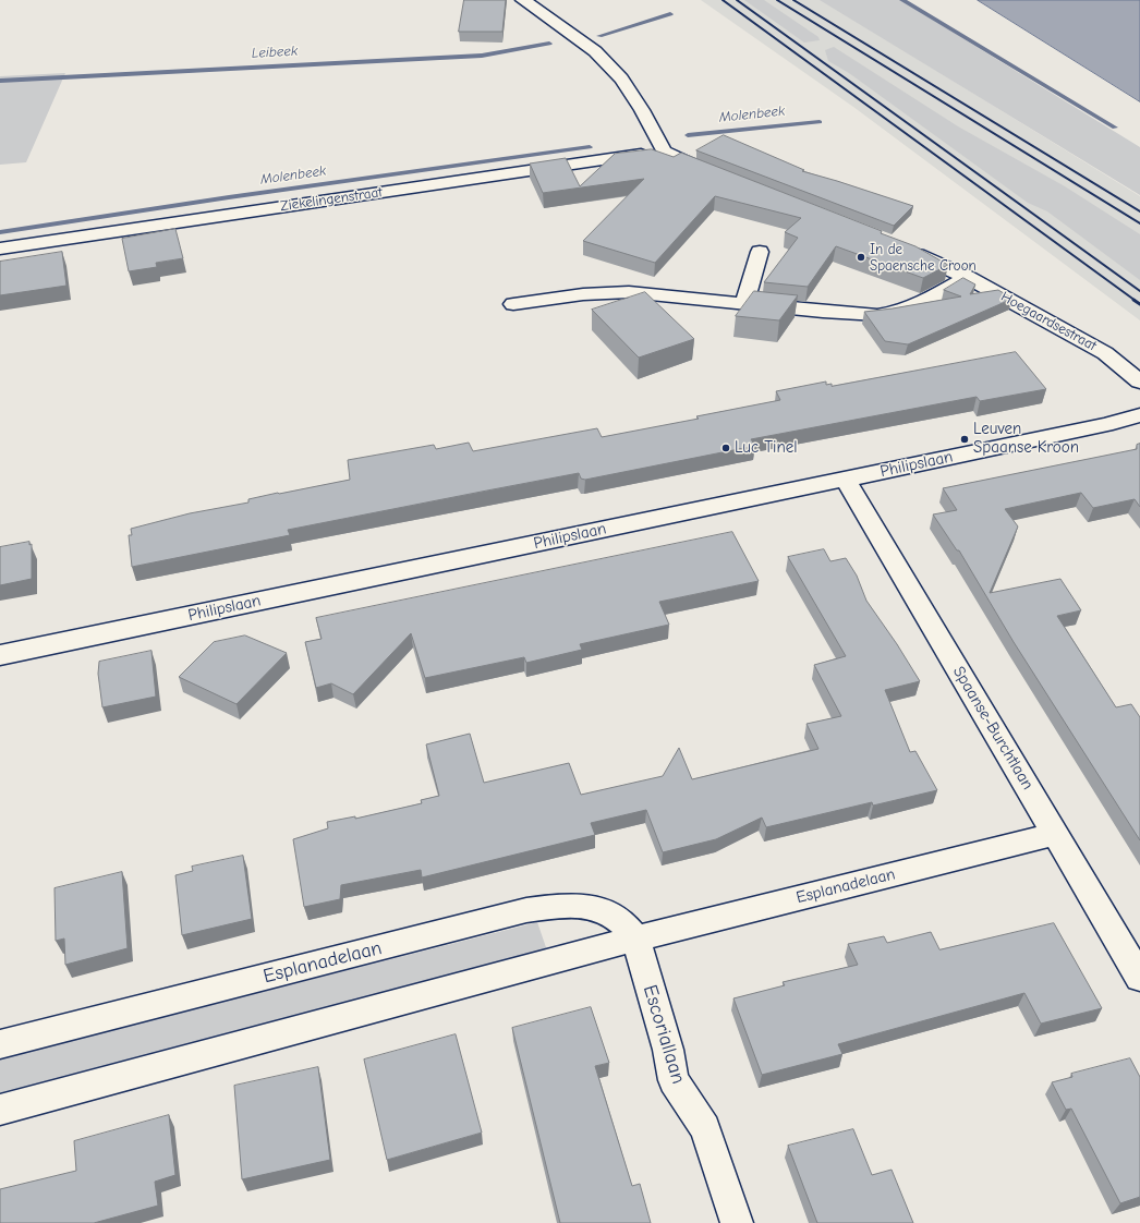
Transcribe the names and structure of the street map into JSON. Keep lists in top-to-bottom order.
{
  "streets": {
    "street": [
      "Ziekelingenstraat",
      "Hoegaardsestraat",
      "Philipslaan",
      "Spaanse-Burchtlaan",
      "Esplanadelaan",
      "Escoriallaan"
    ]
  },
  "crossings": [
    ["Philipslaan", "Spaanse-Burchtlaan"],
    ["Spaanse-Burchtlaan", "Esplanadelaan"],
    ["Esplanadelaan", "Escoriallaan"]
  ],
  "water": ["Leibeek", "Molenbeek"],
  "places": ["In de Spaensche Croon", "Leuven Spaanse Kroon", "Luc Tinel"]
}
